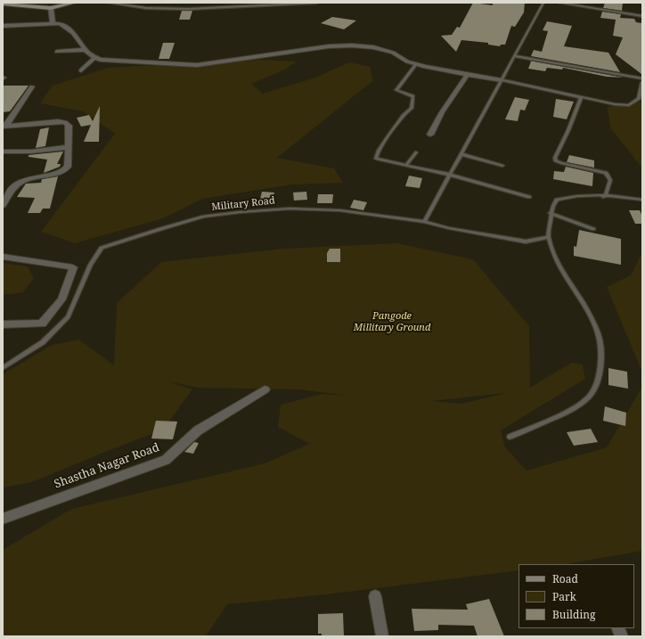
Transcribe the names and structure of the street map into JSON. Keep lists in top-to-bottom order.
{
  "streets": {
    "street": ["Shastha Nagar Road"],
    "lane": ["Military Road"]
  },
  "parks": ["Pangode Millitary Ground"],
  "legend": ["Road", "Park", "Building"]
}
